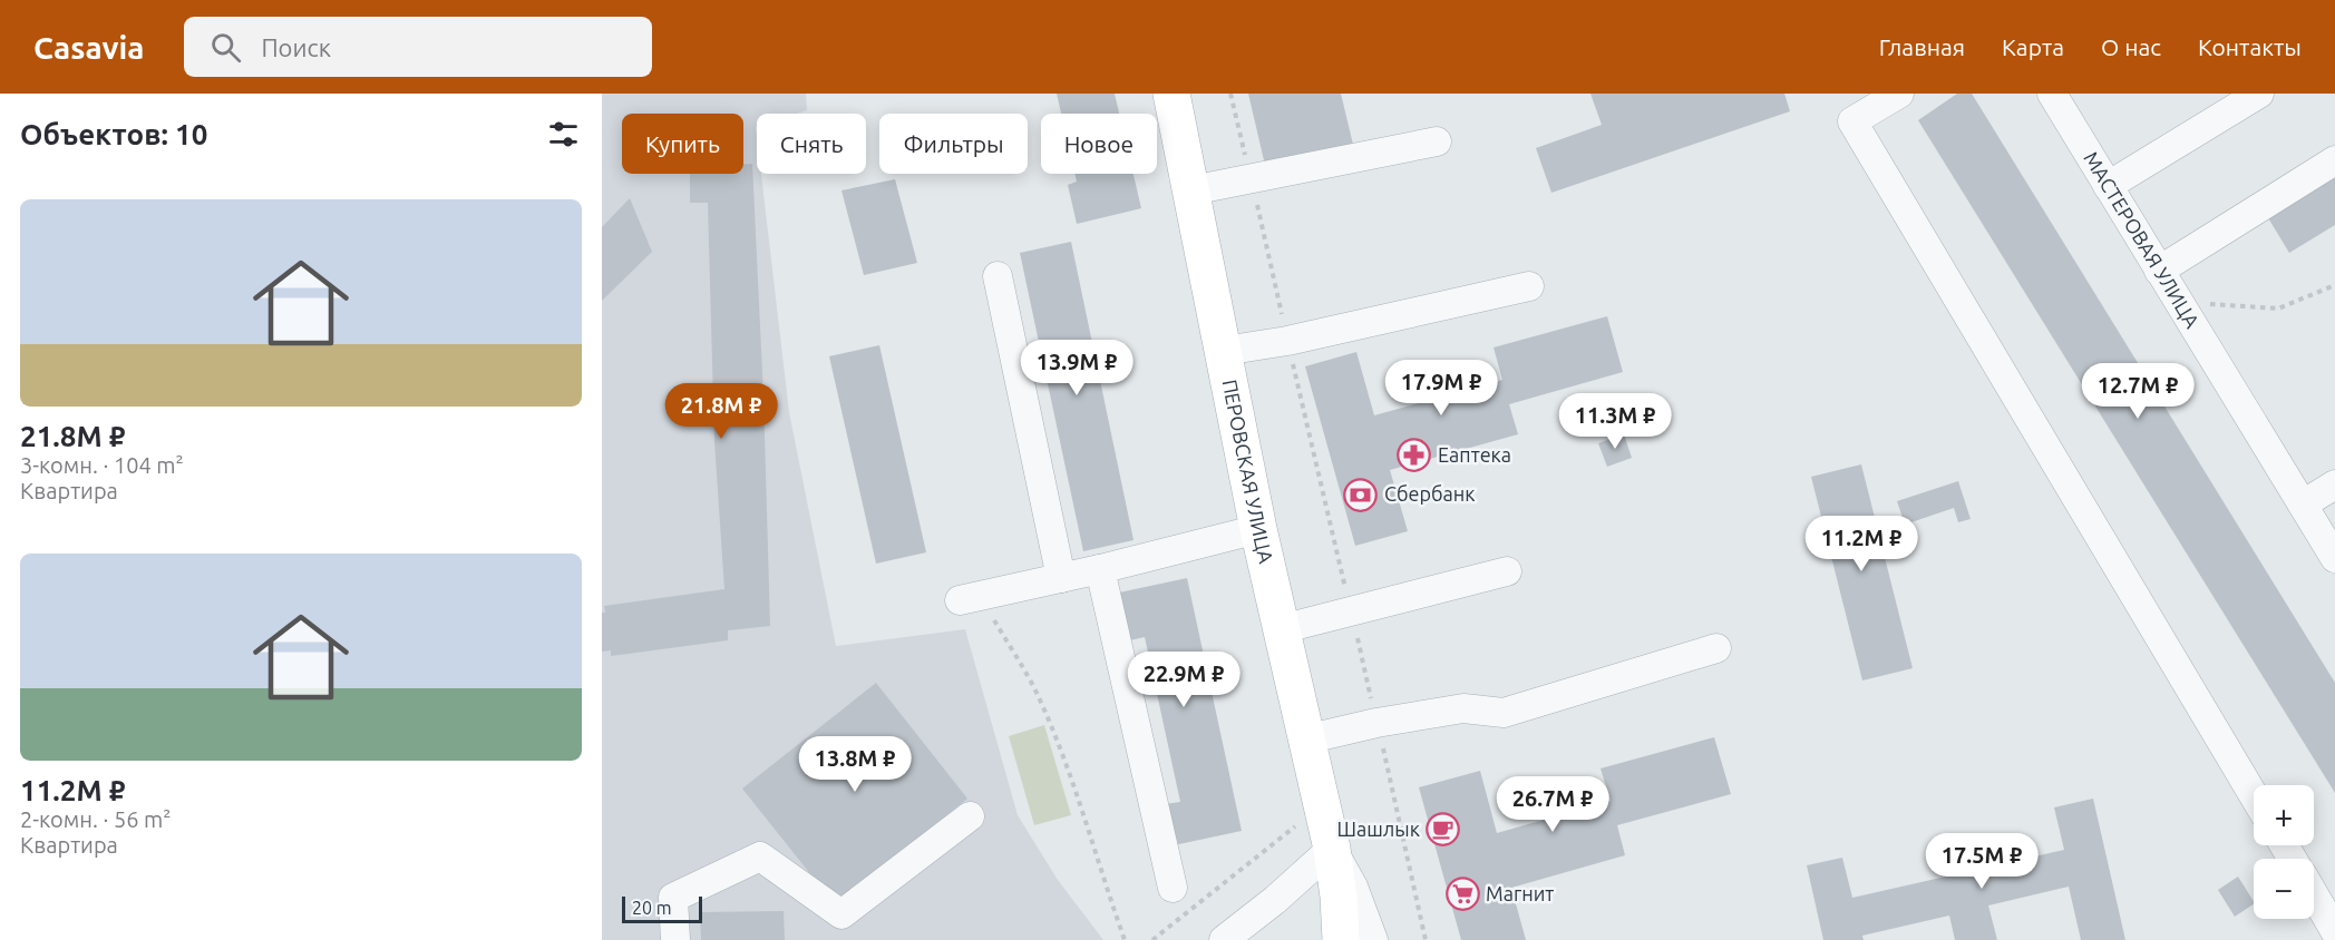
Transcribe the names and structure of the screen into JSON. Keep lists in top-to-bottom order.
{
  "streets": {
    "main road": ["ПЕРОВСКАЯ УЛИЦА"],
    "street": ["МАСТЕРОВАЯ УЛИЦА"]
  },
  "places": {
    "pharmacy": ["Еаптека"],
    "bank": ["Сбербанк"],
    "cafe": ["Шашлык"],
    "supermarket": ["Магнит"]
  },
  "scale_bar": "20 m",
  "page": {
    "header": "Casavia",
    "search": "Поиск",
    "nav": [
      "Главная",
      "Карта",
      "О нас",
      "Контакты"
    ],
    "heading": "Объектов: 10",
    "chip": [
      "Купить",
      "Снять",
      "Фильтры",
      "Новое"
    ],
    "list": [
      {
        "name": "21.8M ₽",
        "note": "3-комн. · 104 m² · Квартира"
      },
      {
        "name": "11.2M ₽",
        "note": "2-комн. · 56 m² · Квартира"
      }
    ],
    "price": [
      "13.9M ₽",
      "17.9M ₽",
      "12.7M ₽",
      "21.8M ₽",
      "11.3M ₽",
      "11.2M ₽",
      "22.9M ₽",
      "13.8M ₽",
      "26.7M ₽",
      "17.5M ₽"
    ],
    "map_buttons": ["+", "−"],
    "scale": "20 m"
  }
}
